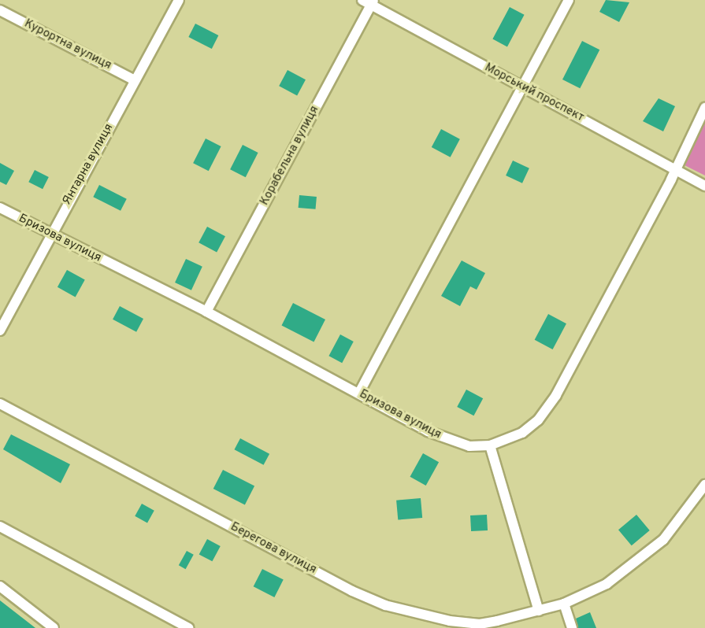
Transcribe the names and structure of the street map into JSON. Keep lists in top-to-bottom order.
{
  "streets": {
    "street": [
      "Курортна вулиця",
      "Морський проспект",
      "Корабельна вулиця",
      "Янтарна вулиця",
      "Бризова вулиця",
      "Берегова вулиця"
    ]
  },
  "crossings": [
    ["Курортна вулиця", "Янтарна вулиця"],
    ["Морський проспект", "Корабельна вулиця"],
    ["Морський проспект", "Бризова вулиця"],
    ["Корабельна вулиця", "Бризова вулиця"],
    ["Янтарна вулиця", "Бризова вулиця"]
  ]
}
